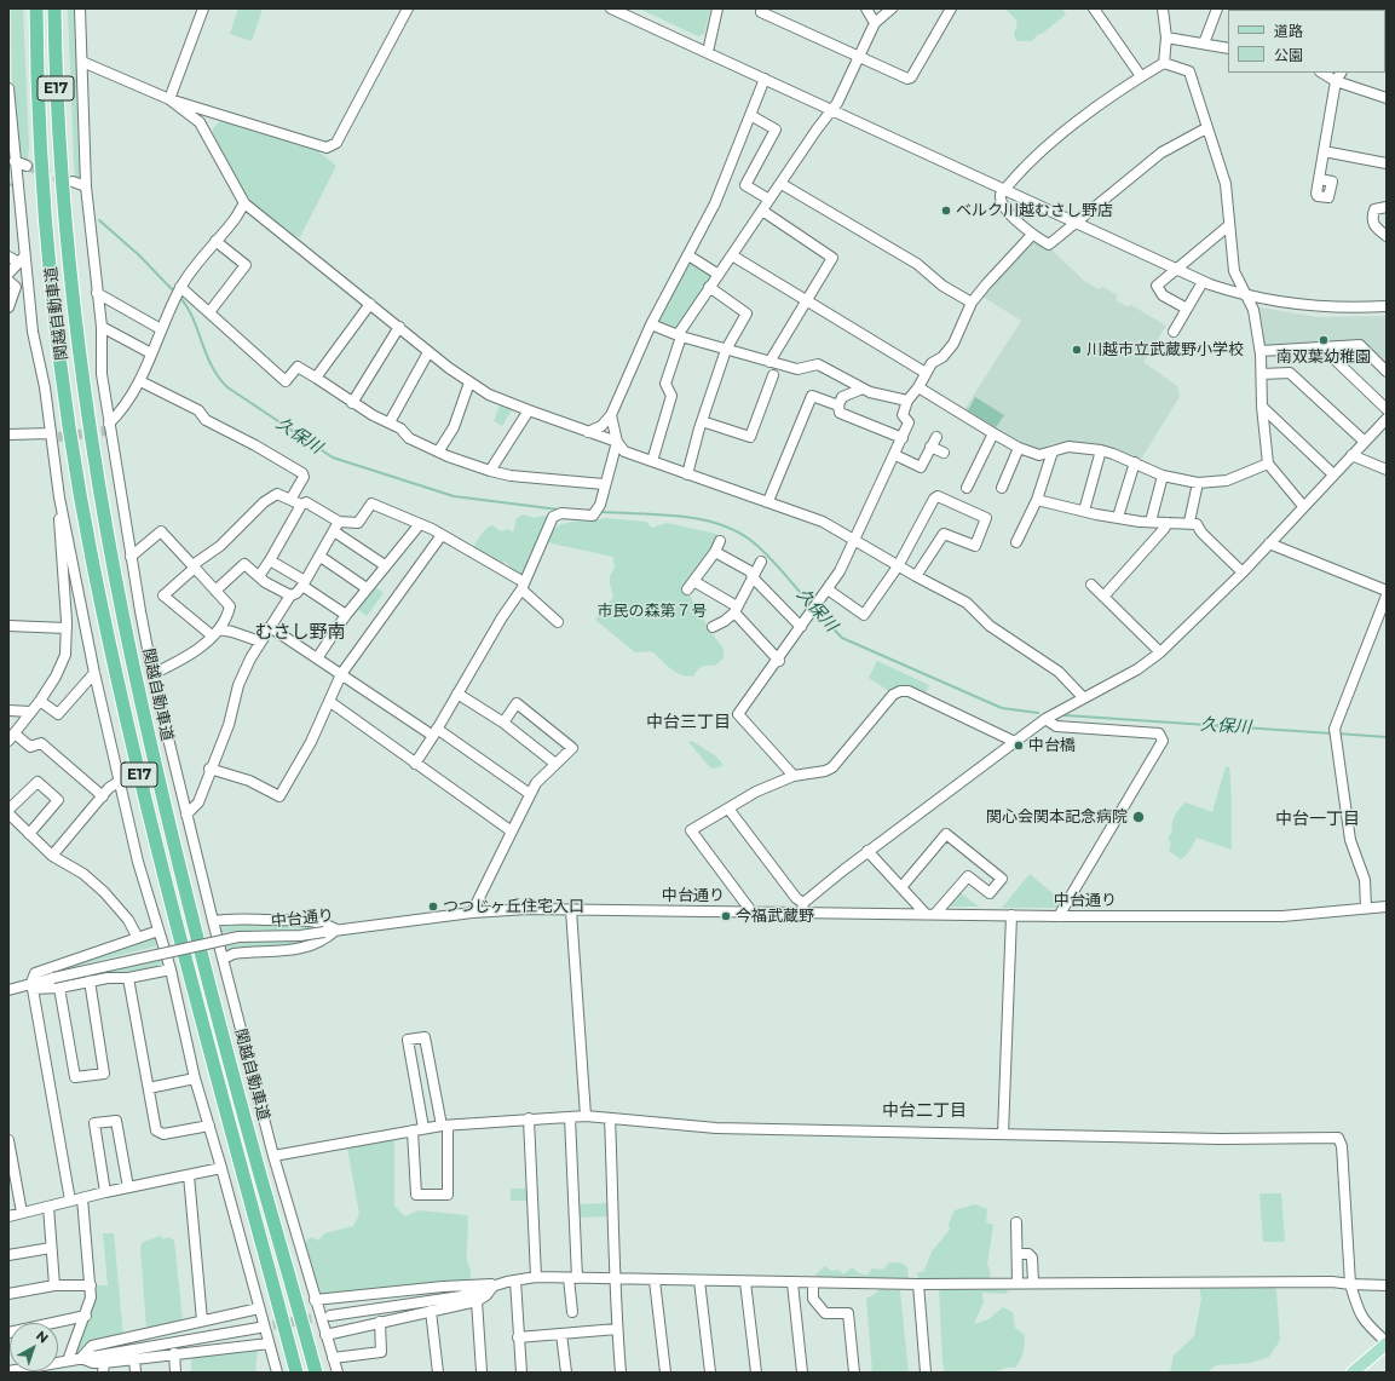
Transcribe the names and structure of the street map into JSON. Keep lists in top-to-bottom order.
{
  "streets": {
    "highway": ["E17", "関越自動車道"],
    "street": ["中台通り"]
  },
  "districts": [
    "むさし野南",
    "中台三丁目",
    "中台一丁目",
    "中台二丁目"
  ],
  "water": ["久保川"],
  "parks": ["市民の森第７号"],
  "places": [
    "ベルク川越むさし野店",
    "南双葉幼稚園",
    "川越市立武蔵野小学校",
    "中台橋",
    "関心会関本記念病院",
    "つつじヶ丘住宅入口",
    "今福武蔵野"
  ],
  "legend": ["道路", "公園"],
  "north": "top right"
}
